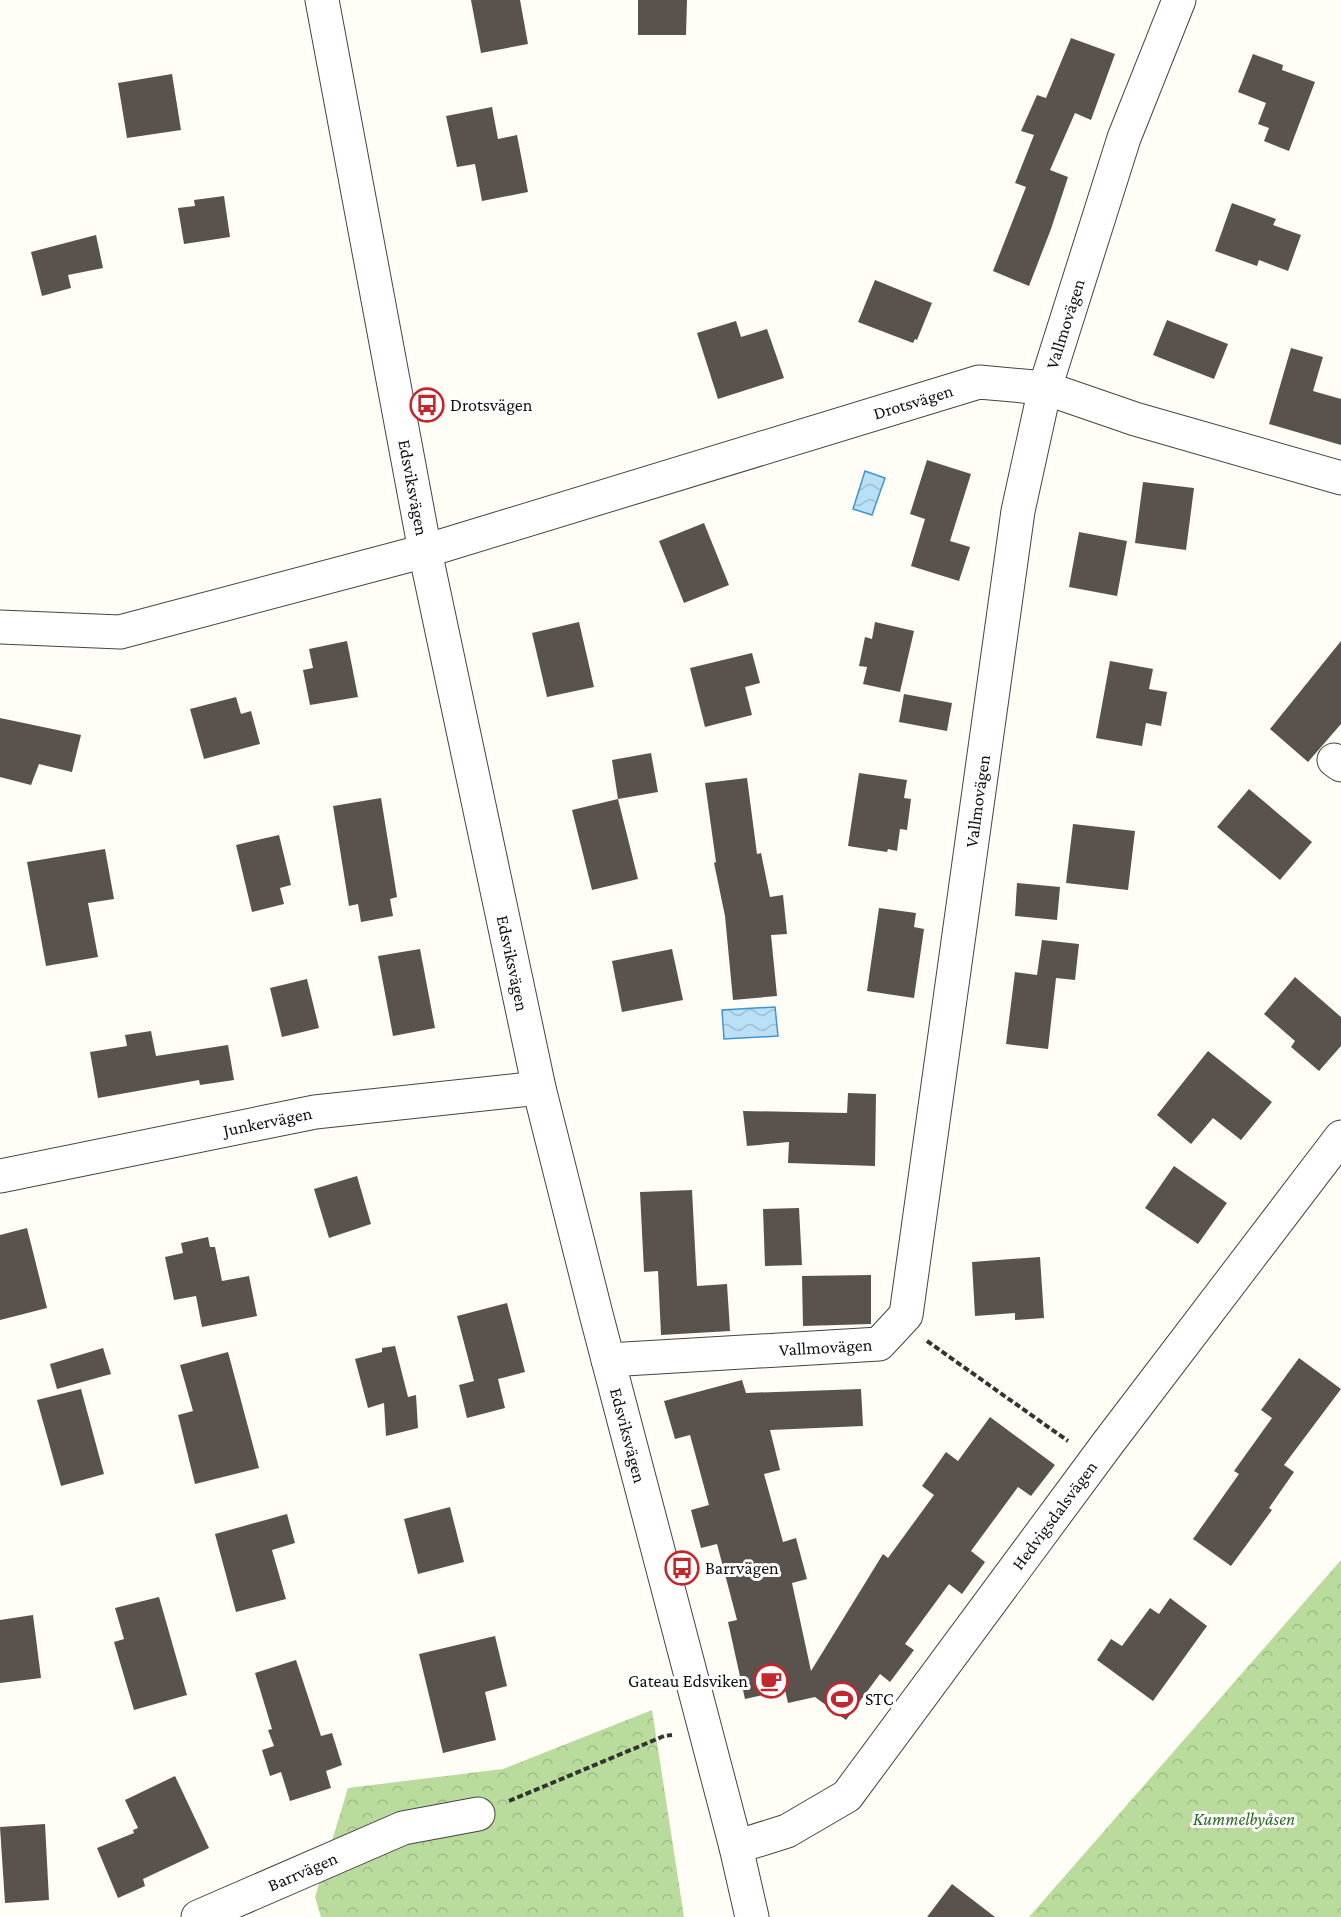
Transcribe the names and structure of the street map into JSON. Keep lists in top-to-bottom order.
{
  "streets": {
    "street": [
      "Vallmovägen",
      "Drotsvägen",
      "Edsviksvägen",
      "Junkervägen",
      "Hedvigsdalsvägen",
      "Barrvägen"
    ]
  },
  "crossings": [
    ["Vallmovägen", "Drotsvägen"],
    ["Vallmovägen", "Edsviksvägen"],
    ["Drotsvägen", "Edsviksvägen"],
    ["Edsviksvägen", "Junkervägen"],
    ["Edsviksvägen", "Hedvigsdalsvägen"]
  ],
  "parks": ["Kummelbyåsen"],
  "places": {
    "bus stop": ["Drotsvägen", "Barrvägen"],
    "cafe": ["Gateau Edsviken"],
    "sports": ["STC"]
  }
}
